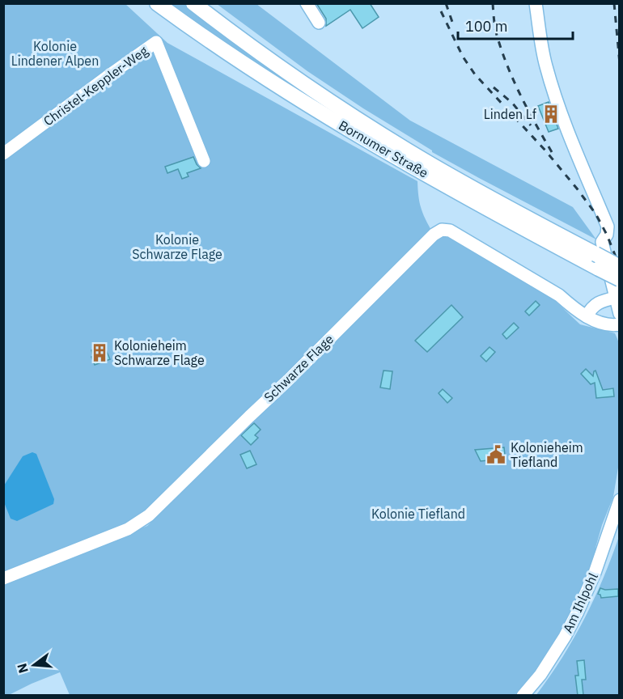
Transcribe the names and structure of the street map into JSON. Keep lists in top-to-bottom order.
{
  "streets": {
    "main road": ["Bornumer Straße"],
    "lane": ["Christel-Keppler-Weg", "Schwarze Flage", "Am Ihlpohl"]
  },
  "parks": ["Kolonie Lindener Alpen", "Kolonie Schwarze Flage", "Kolonie Tiefland"],
  "places": {
    "building": ["Linden Lf", "Kolonieheim Schwarze Flage"],
    "public building": ["Kolonieheim Tiefland"]
  },
  "scale_bar": "100 m",
  "north": "left"
}
